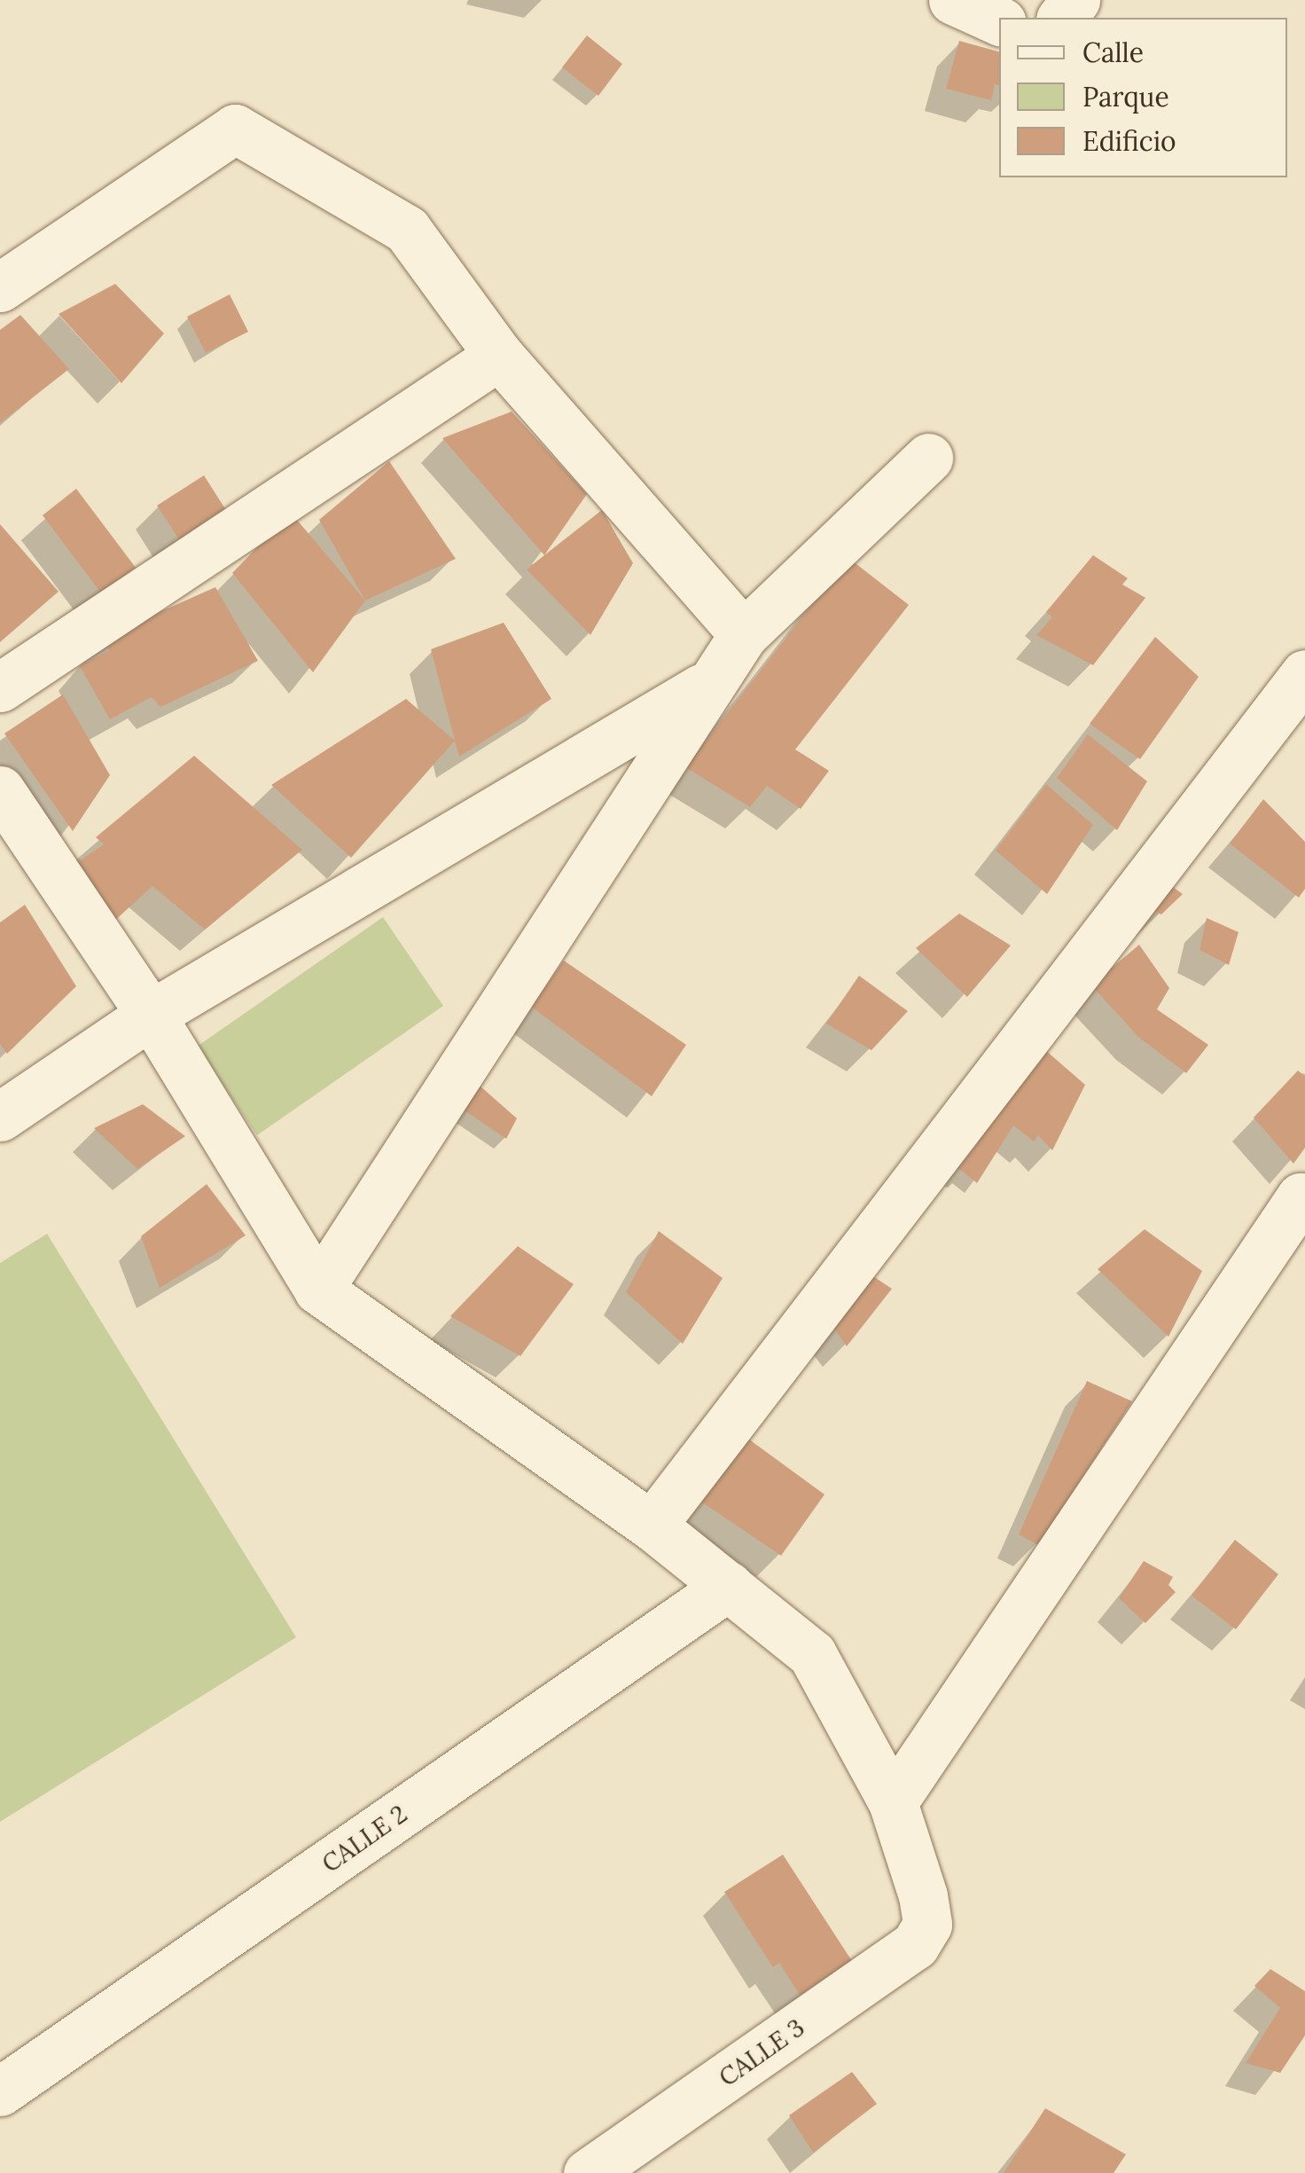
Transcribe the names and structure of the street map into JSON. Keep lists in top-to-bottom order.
{
  "streets": {
    "street": ["CALLE 2", "CALLE 3"]
  },
  "legend": ["Calle", "Parque", "Edificio"]
}
